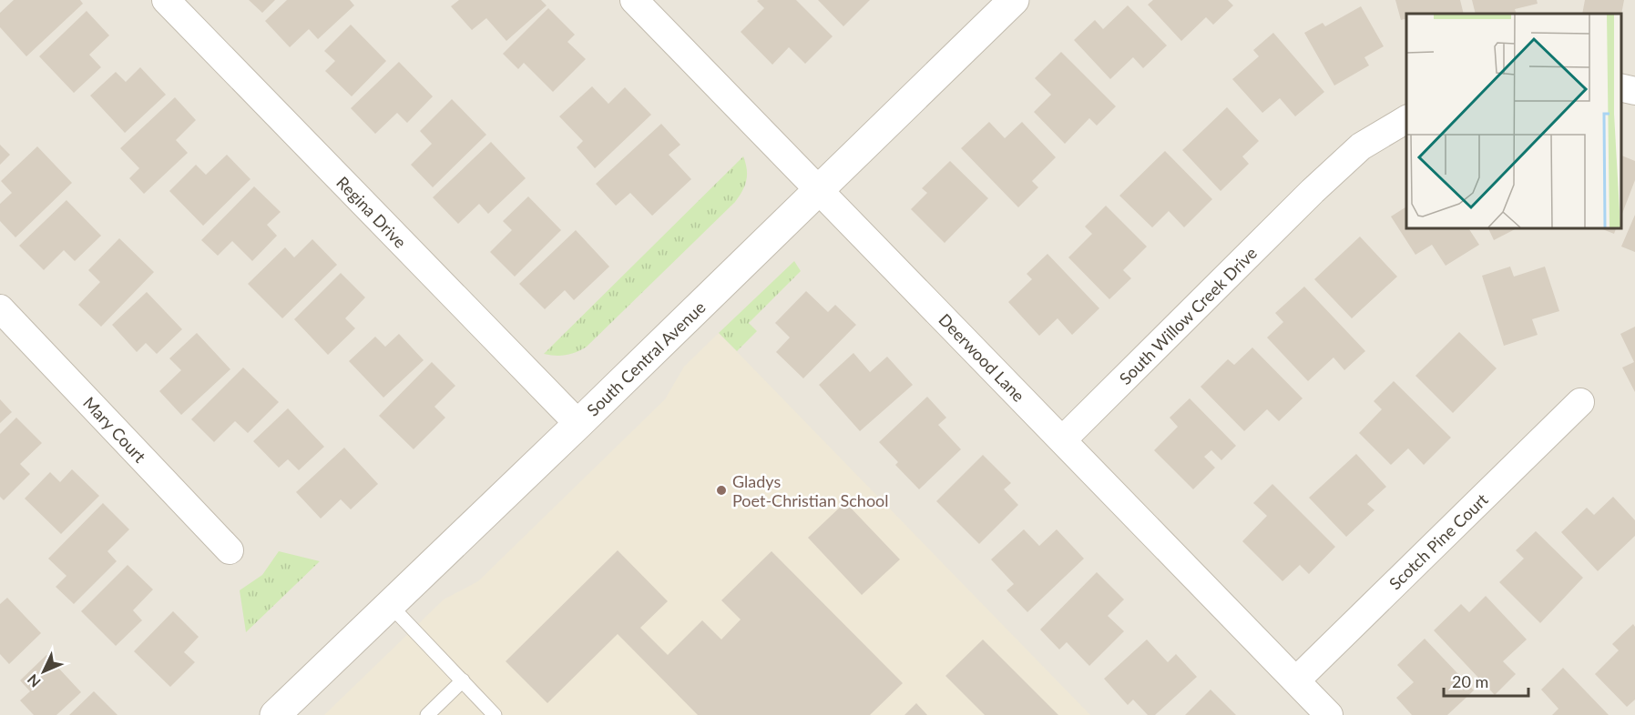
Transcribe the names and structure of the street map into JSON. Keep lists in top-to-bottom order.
{
  "streets": {
    "street": [
      "Regina Drive",
      "South Willow Creek Drive",
      "Deerwood Lane",
      "South Central Avenue",
      "Mary Court",
      "Scotch Pine Court"
    ]
  },
  "crossings": [
    ["Regina Drive", "South Central Avenue"],
    ["South Willow Creek Drive", "Deerwood Lane"],
    ["Deerwood Lane", "South Central Avenue"],
    ["Deerwood Lane", "Scotch Pine Court"]
  ],
  "places": ["Gladys Poet-Christian School"],
  "scale_bar": "20 m",
  "north": "bottom left"
}
